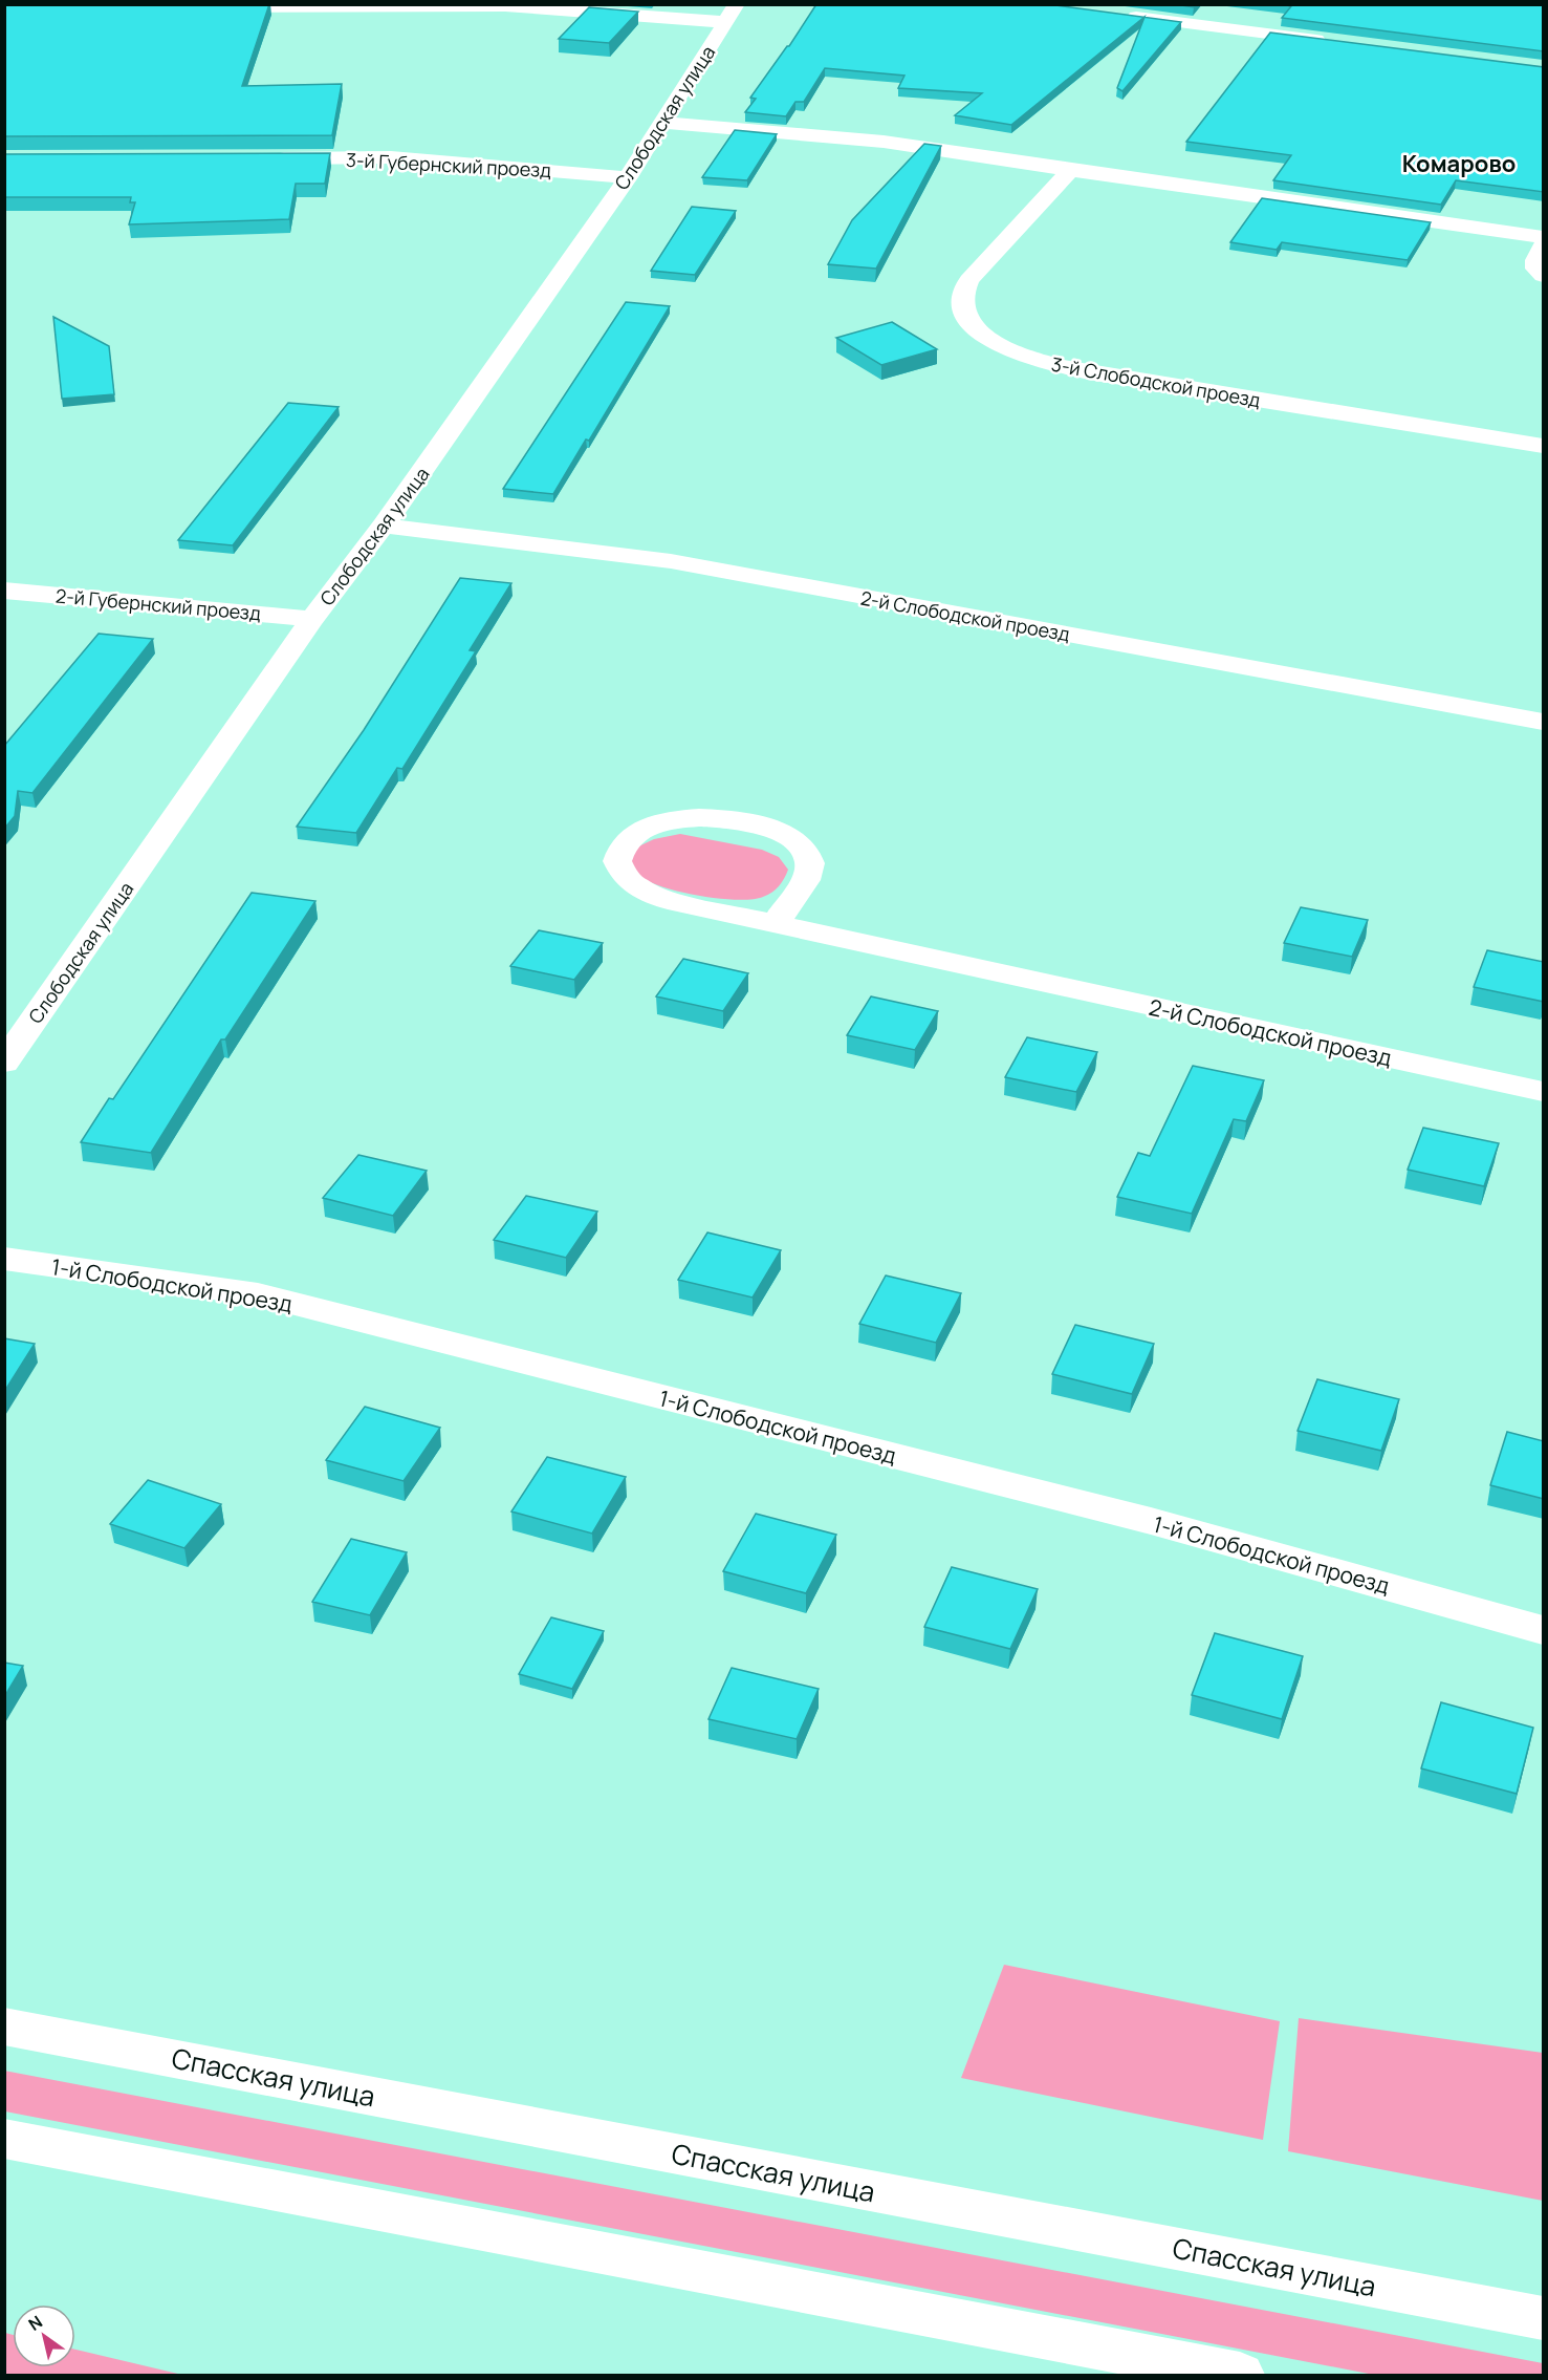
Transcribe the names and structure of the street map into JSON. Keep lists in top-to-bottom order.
{
  "streets": {
    "street": [
      "Слободская улица",
      "3-й Губернский проезд",
      "3-й Слободской проезд",
      "2-й Губернский проезд",
      "2-й Слободской проезд",
      "1-й Слободской проезд",
      "Спасская улица"
    ]
  },
  "crossings": [
    ["Слободская улица", "3-й Губернский проезд"],
    ["Слободская улица", "2-й Губернский проезд"],
    ["Слободская улица", "2-й Слободской проезд"]
  ],
  "districts": ["Комарово"],
  "north": "top left"
}
